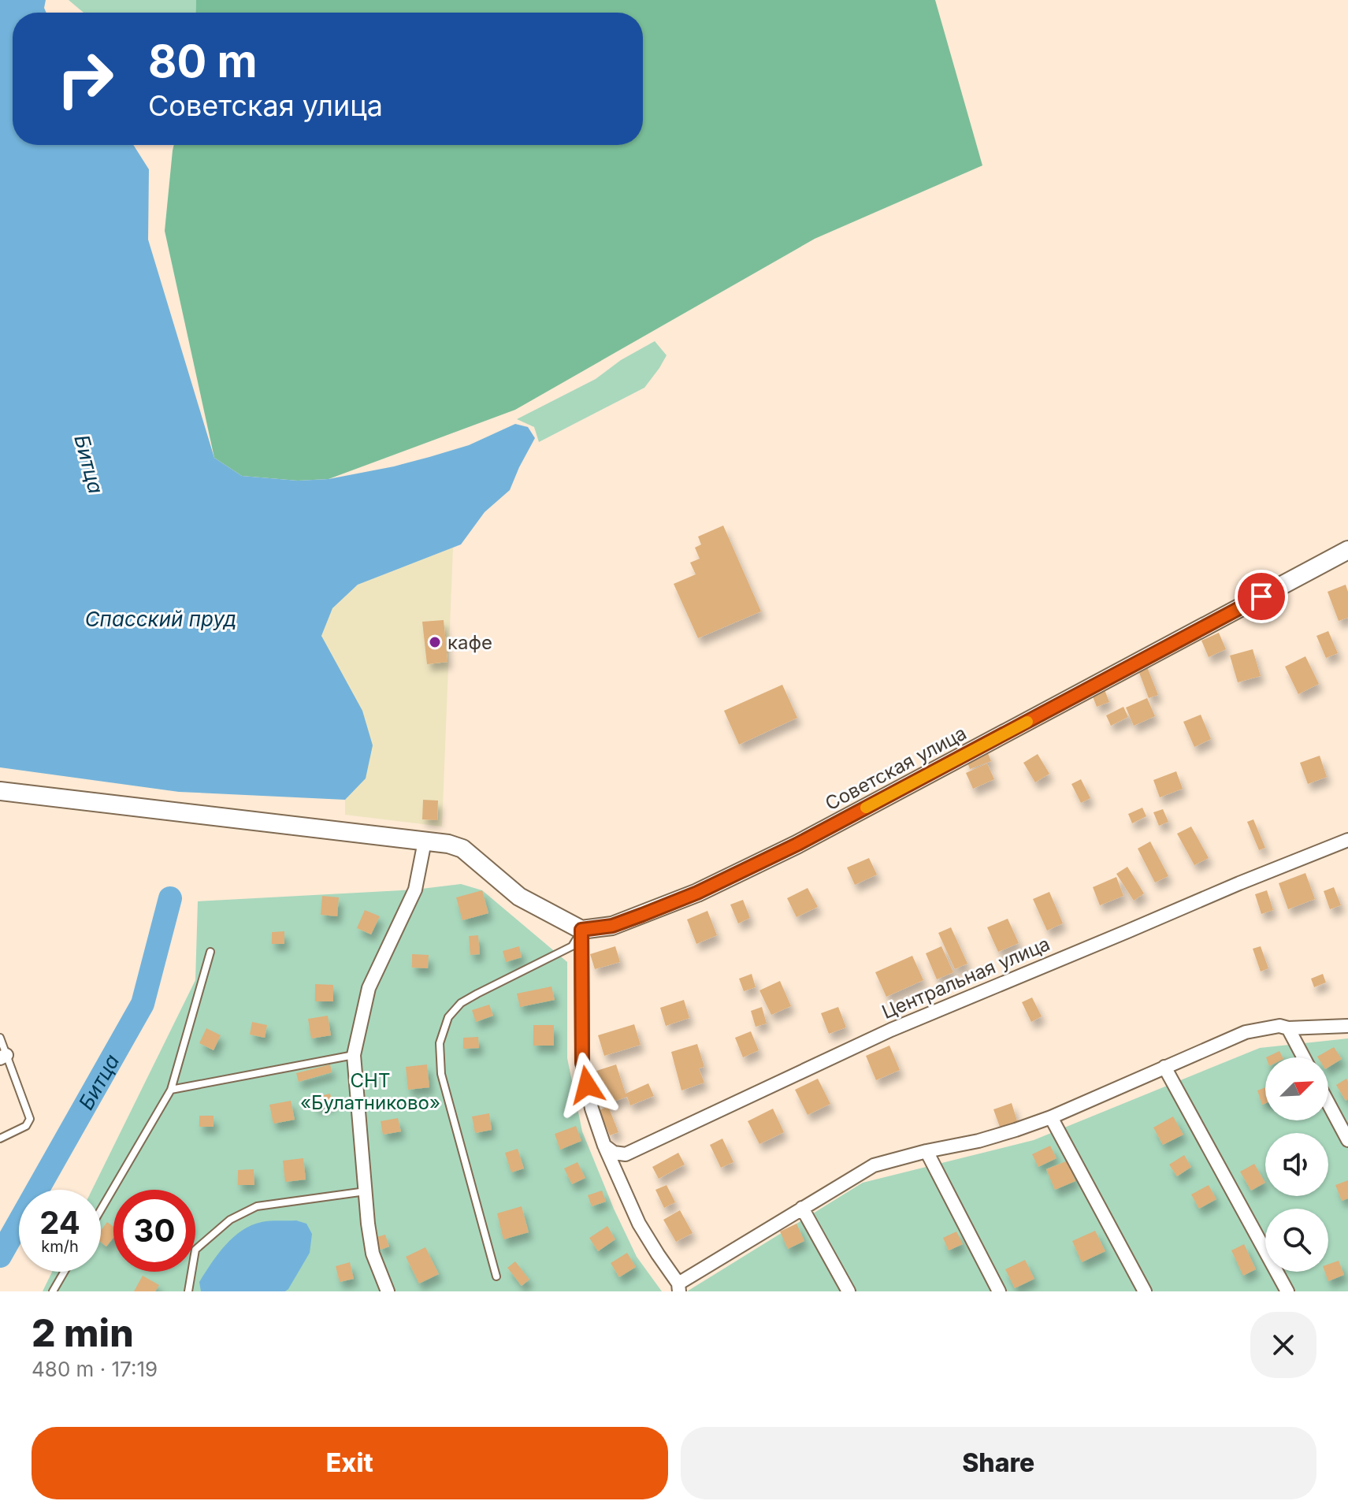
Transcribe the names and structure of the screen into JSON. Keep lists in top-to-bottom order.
{
  "streets": {
    "street": ["Советская улица", "Центральная улица"]
  },
  "water": ["Битца", "Спасский пруд"],
  "parks": ["СНТ «Булатниково»"],
  "places": ["кафе"],
  "north": "top right",
  "page": {
    "turn": ["80 m", "Советская улица"],
    "speed": "24 km/h",
    "limit": "30",
    "heading": ["2 min", "480 m · 17:19"],
    "buttons": ["Exit", "Share"]
  }
}
